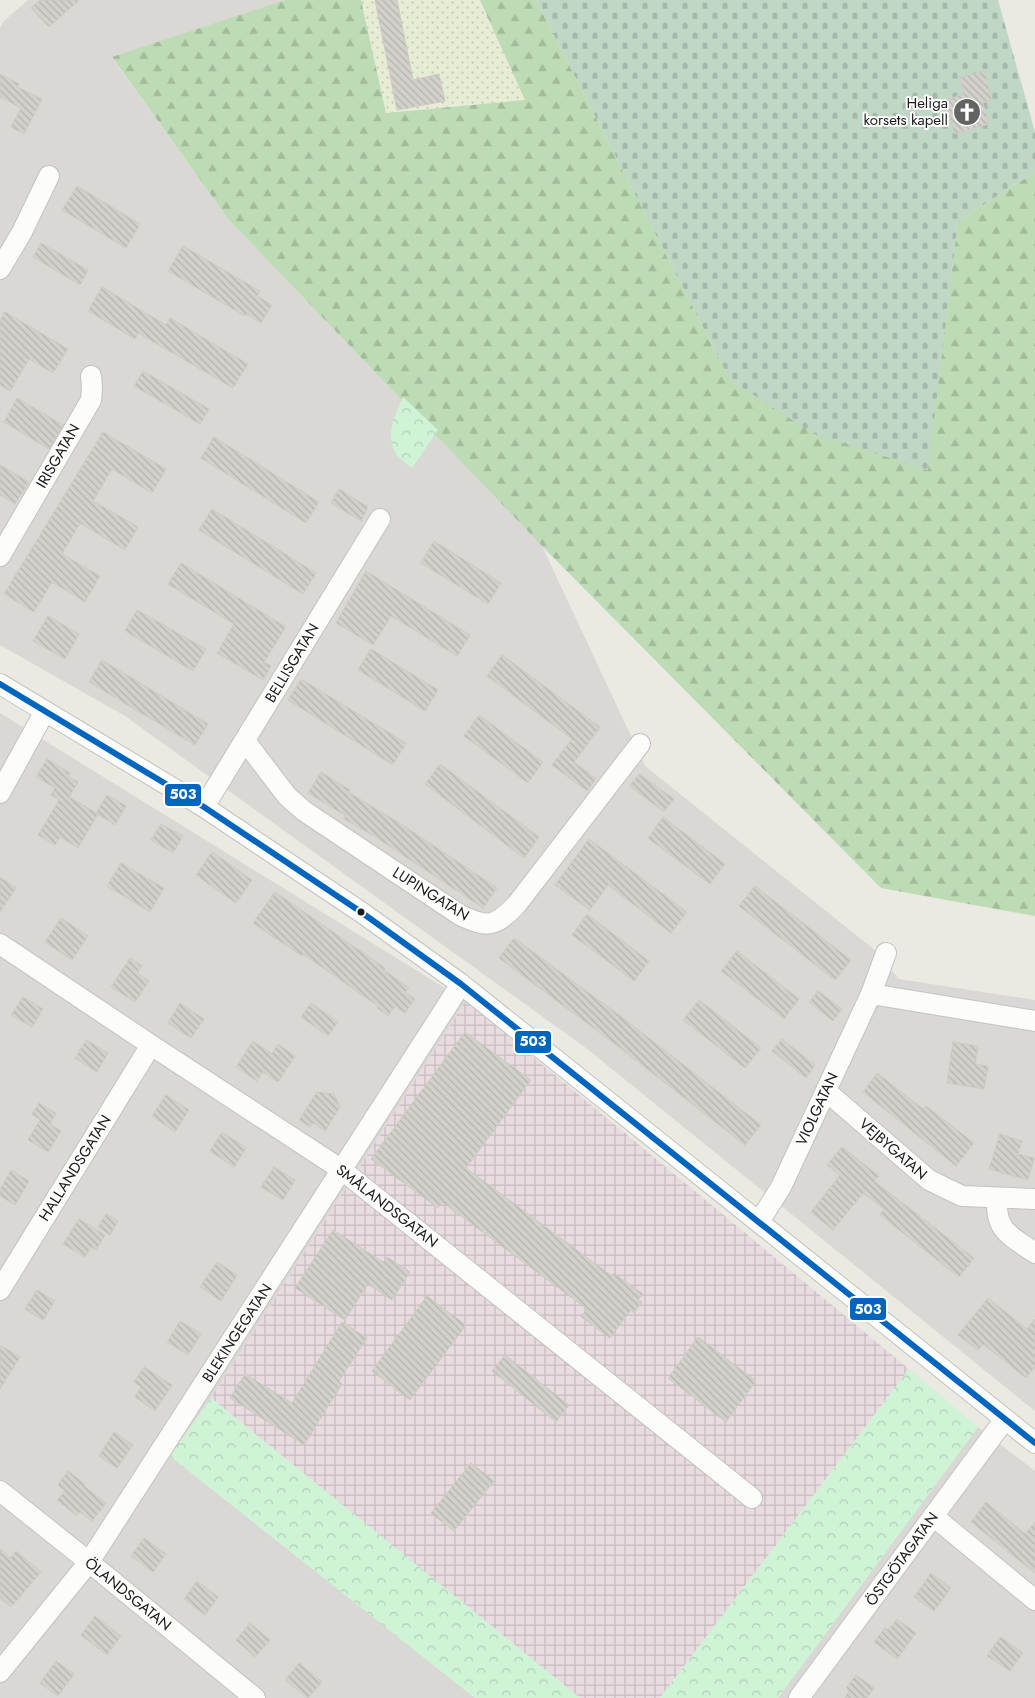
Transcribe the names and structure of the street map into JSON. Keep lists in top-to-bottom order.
{
  "streets": {
    "street": [
      "IRISGATAN",
      "BELLISGATAN",
      "LUPINGATAN",
      "VIOLGATAN",
      "VEJBYGATAN",
      "HALLANDSGATAN",
      "SMÅLANDSGATAN",
      "BLEKINGEGATAN",
      "ÖSTGÖTAGATAN",
      "ÖLANDSGATAN"
    ]
  },
  "crossings": [
    ["BELLISGATAN", "LUPINGATAN"],
    ["VIOLGATAN", "VEJBYGATAN"],
    ["HALLANDSGATAN", "SMÅLANDSGATAN"],
    ["SMÅLANDSGATAN", "BLEKINGEGATAN"],
    ["BLEKINGEGATAN", "ÖLANDSGATAN"]
  ],
  "places": {
    "church": ["Heliga korsets kapell"]
  },
  "lines": ["transit line 503"]
}
